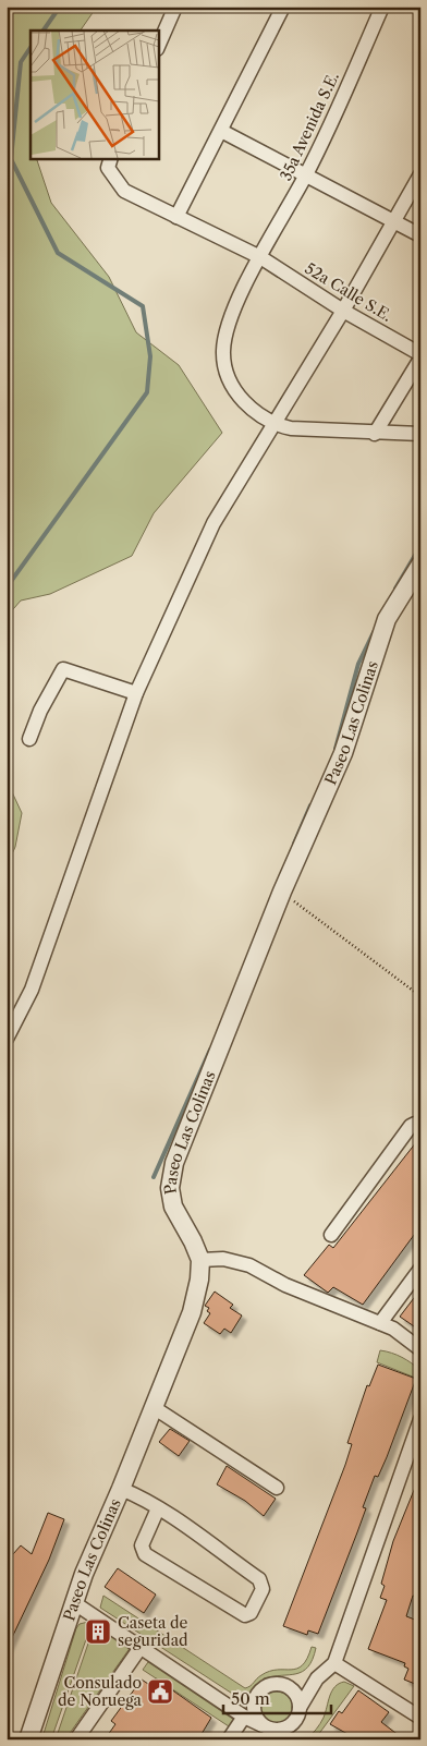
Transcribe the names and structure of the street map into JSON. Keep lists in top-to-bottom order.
{
  "streets": {
    "street": ["35a Avenida S.E.", "52a Calle S.E.", "Paseo Las Colinas"]
  },
  "crossings": [
    ["35a Avenida S.E.", "52a Calle S.E."]
  ],
  "places": {
    "building": ["Caseta de seguridad"],
    "public building": ["Consulado de Noruega"]
  },
  "scale_bar": "50 m"
}
